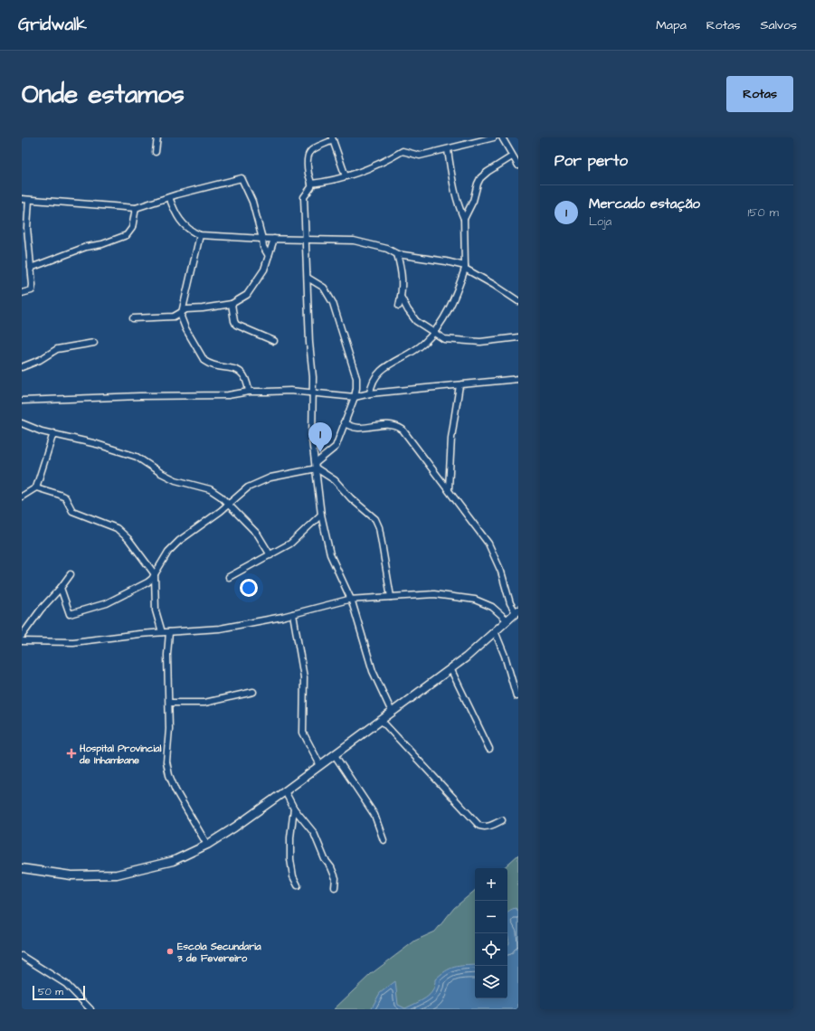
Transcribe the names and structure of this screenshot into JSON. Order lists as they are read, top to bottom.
{
  "places": {
    "health": ["Hospital Provincial de Inhambane"],
    "other": ["Escola Secundaria 3 de Fevereiro"]
  },
  "scale_bar": "50 m",
  "page": {
    "header": "Gridwalk",
    "nav": ["Mapa", "Rotas", "Salvos"],
    "buttons": "Rotas",
    "title": "Onde estamos",
    "heading": "Por perto",
    "list": [
      {
        "mark": "1",
        "name": "Mercado estação",
        "note": "Loja",
        "value": "150 m"
      }
    ],
    "pins": "1",
    "map_buttons": ["+", "−"],
    "scale": "50 m"
  }
}
